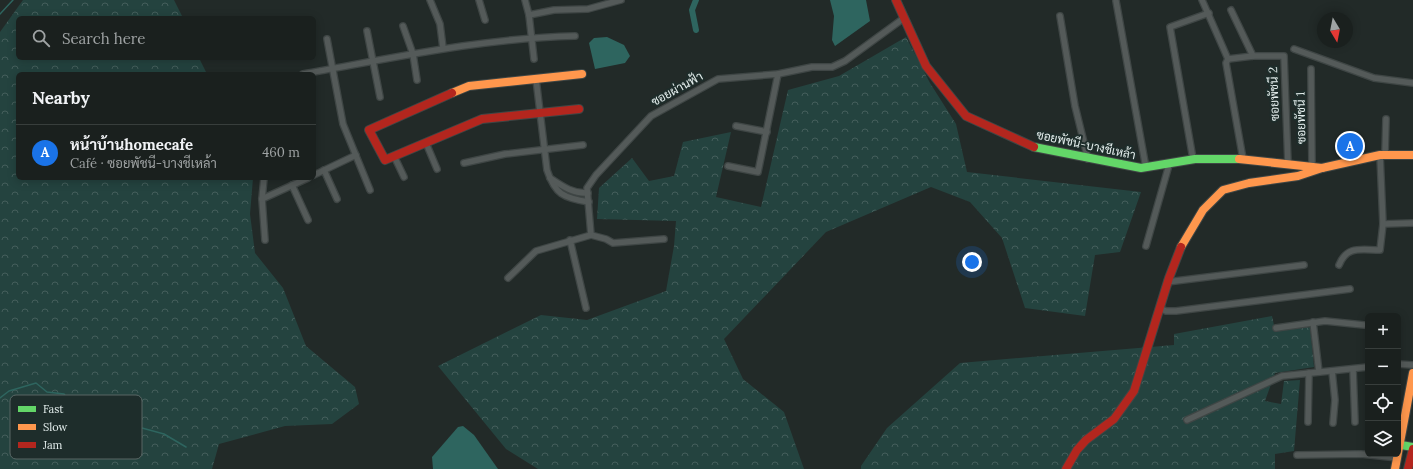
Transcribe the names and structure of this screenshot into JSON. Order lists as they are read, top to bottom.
{
  "streets": {
    "street": [
      "ซอยผ่านฟ้า",
      "ซอยพัชนี 2",
      "ซอยพัชนี 1",
      "ซอยพัชนี-บางชีเหล้า"
    ]
  },
  "crossings": [
    ["ซอยผ่านฟ้า", "ซอยพัชนี-บางชีเหล้า"],
    ["ซอยพัชนี 2", "ซอยพัชนี-บางชีเหล้า"],
    ["ซอยพัชนี 1", "ซอยพัชนี-บางชีเหล้า"]
  ],
  "legend": ["Fast", "Slow", "Jam"],
  "north": "bottom",
  "page": {
    "search": "Search here",
    "heading": "Nearby",
    "list": [
      {
        "mark": "A",
        "name": "หน้าบ้านhomecafe",
        "note": "Café · ซอยพัชนี-บางชีเหล้า",
        "value": "460 m"
      }
    ],
    "pins": "A",
    "map_buttons": ["+", "−"]
  }
}
